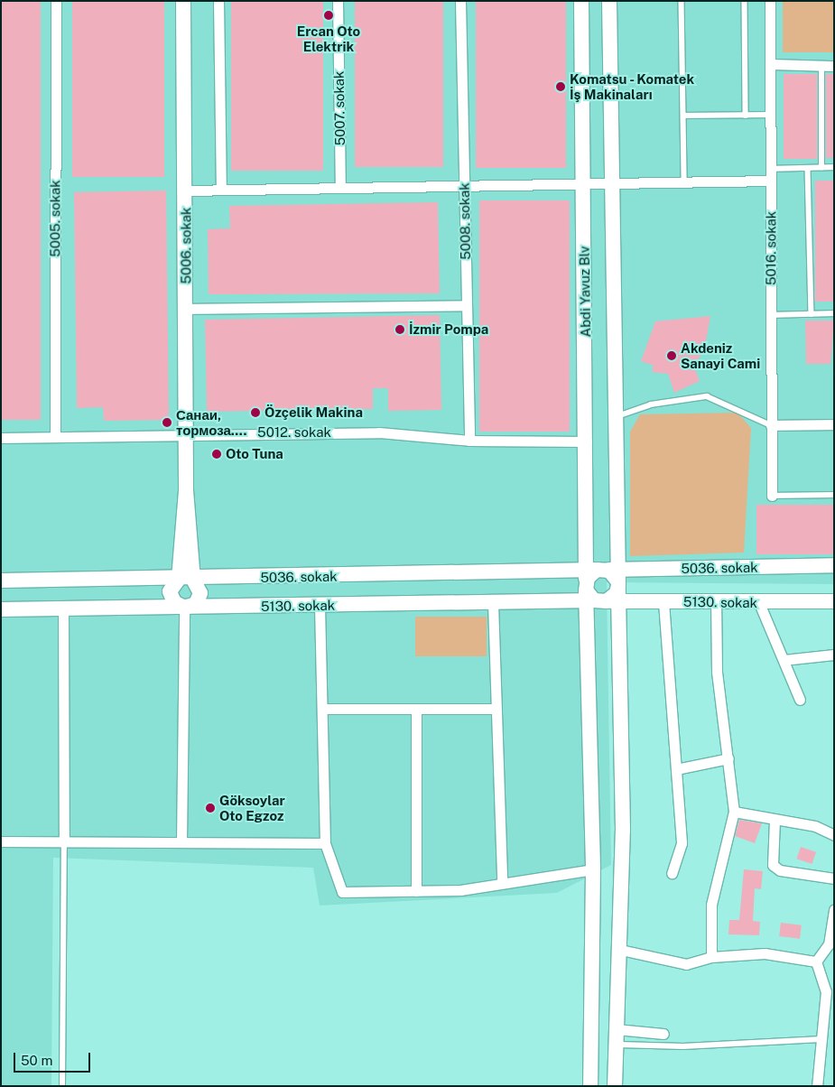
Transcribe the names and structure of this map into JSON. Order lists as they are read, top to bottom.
{
  "streets": {
    "main road": [
      "5006. sokak",
      "Abdi Yavuz Blv",
      "5036. sokak",
      "5130. sokak"
    ],
    "street": [
      "5007. sokak",
      "5005. sokak",
      "5008. sokak",
      "5016. sokak",
      "5012. sokak"
    ]
  },
  "crossings": [
    ["5005. sokak", "5012. sokak"],
    ["5008. sokak", "5012. sokak"],
    ["5006. sokak", "5012. sokak"],
    ["Abdi Yavuz Blv", "5012. sokak"],
    ["Abdi Yavuz Blv", "5036. sokak"],
    ["Abdi Yavuz Blv", "5130. sokak"],
    ["5036. sokak", "5130. sokak"]
  ],
  "places": [
    "Ercan Oto Elektrik",
    "Komatsu - Komatek İş Makinaları",
    "İzmir Pompa",
    "Akdeniz Sanayi Cami",
    "Özçelik Makina",
    "Санаи, тормоза....",
    "Oto Tuna",
    "Göksoylar Oto Egzoz"
  ],
  "scale_bar": "50 m"
}
